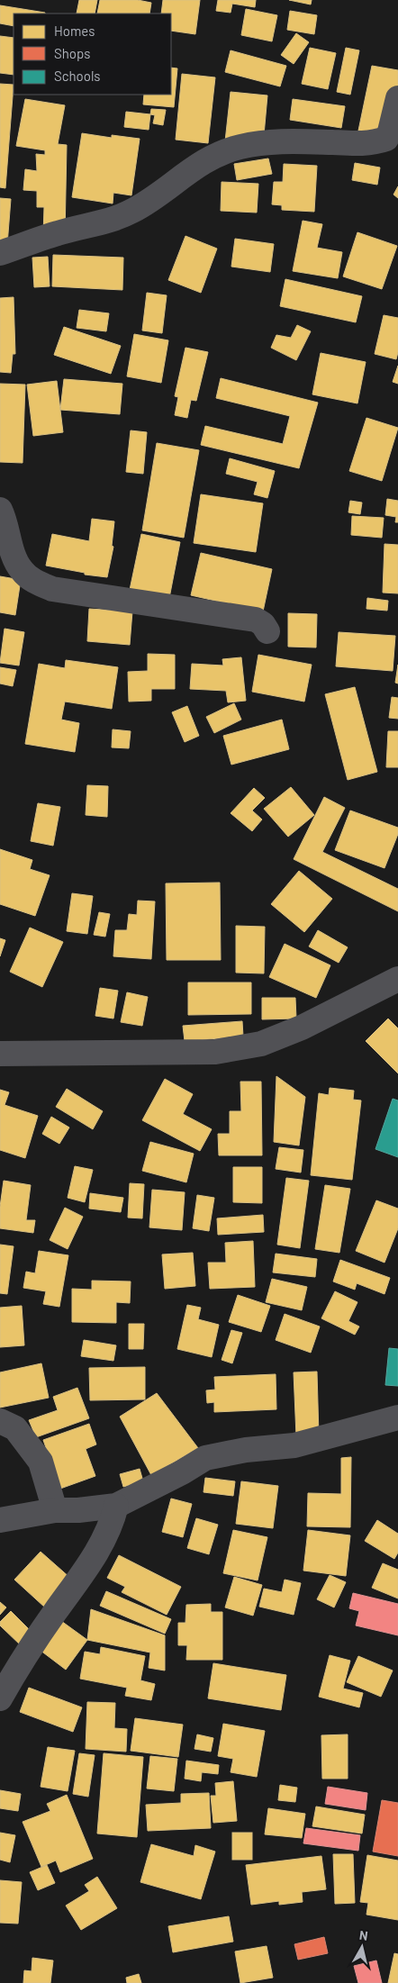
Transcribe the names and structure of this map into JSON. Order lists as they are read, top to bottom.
{
  "legend": ["Homes", "Shops", "Schools"],
  "north": "top"
}
